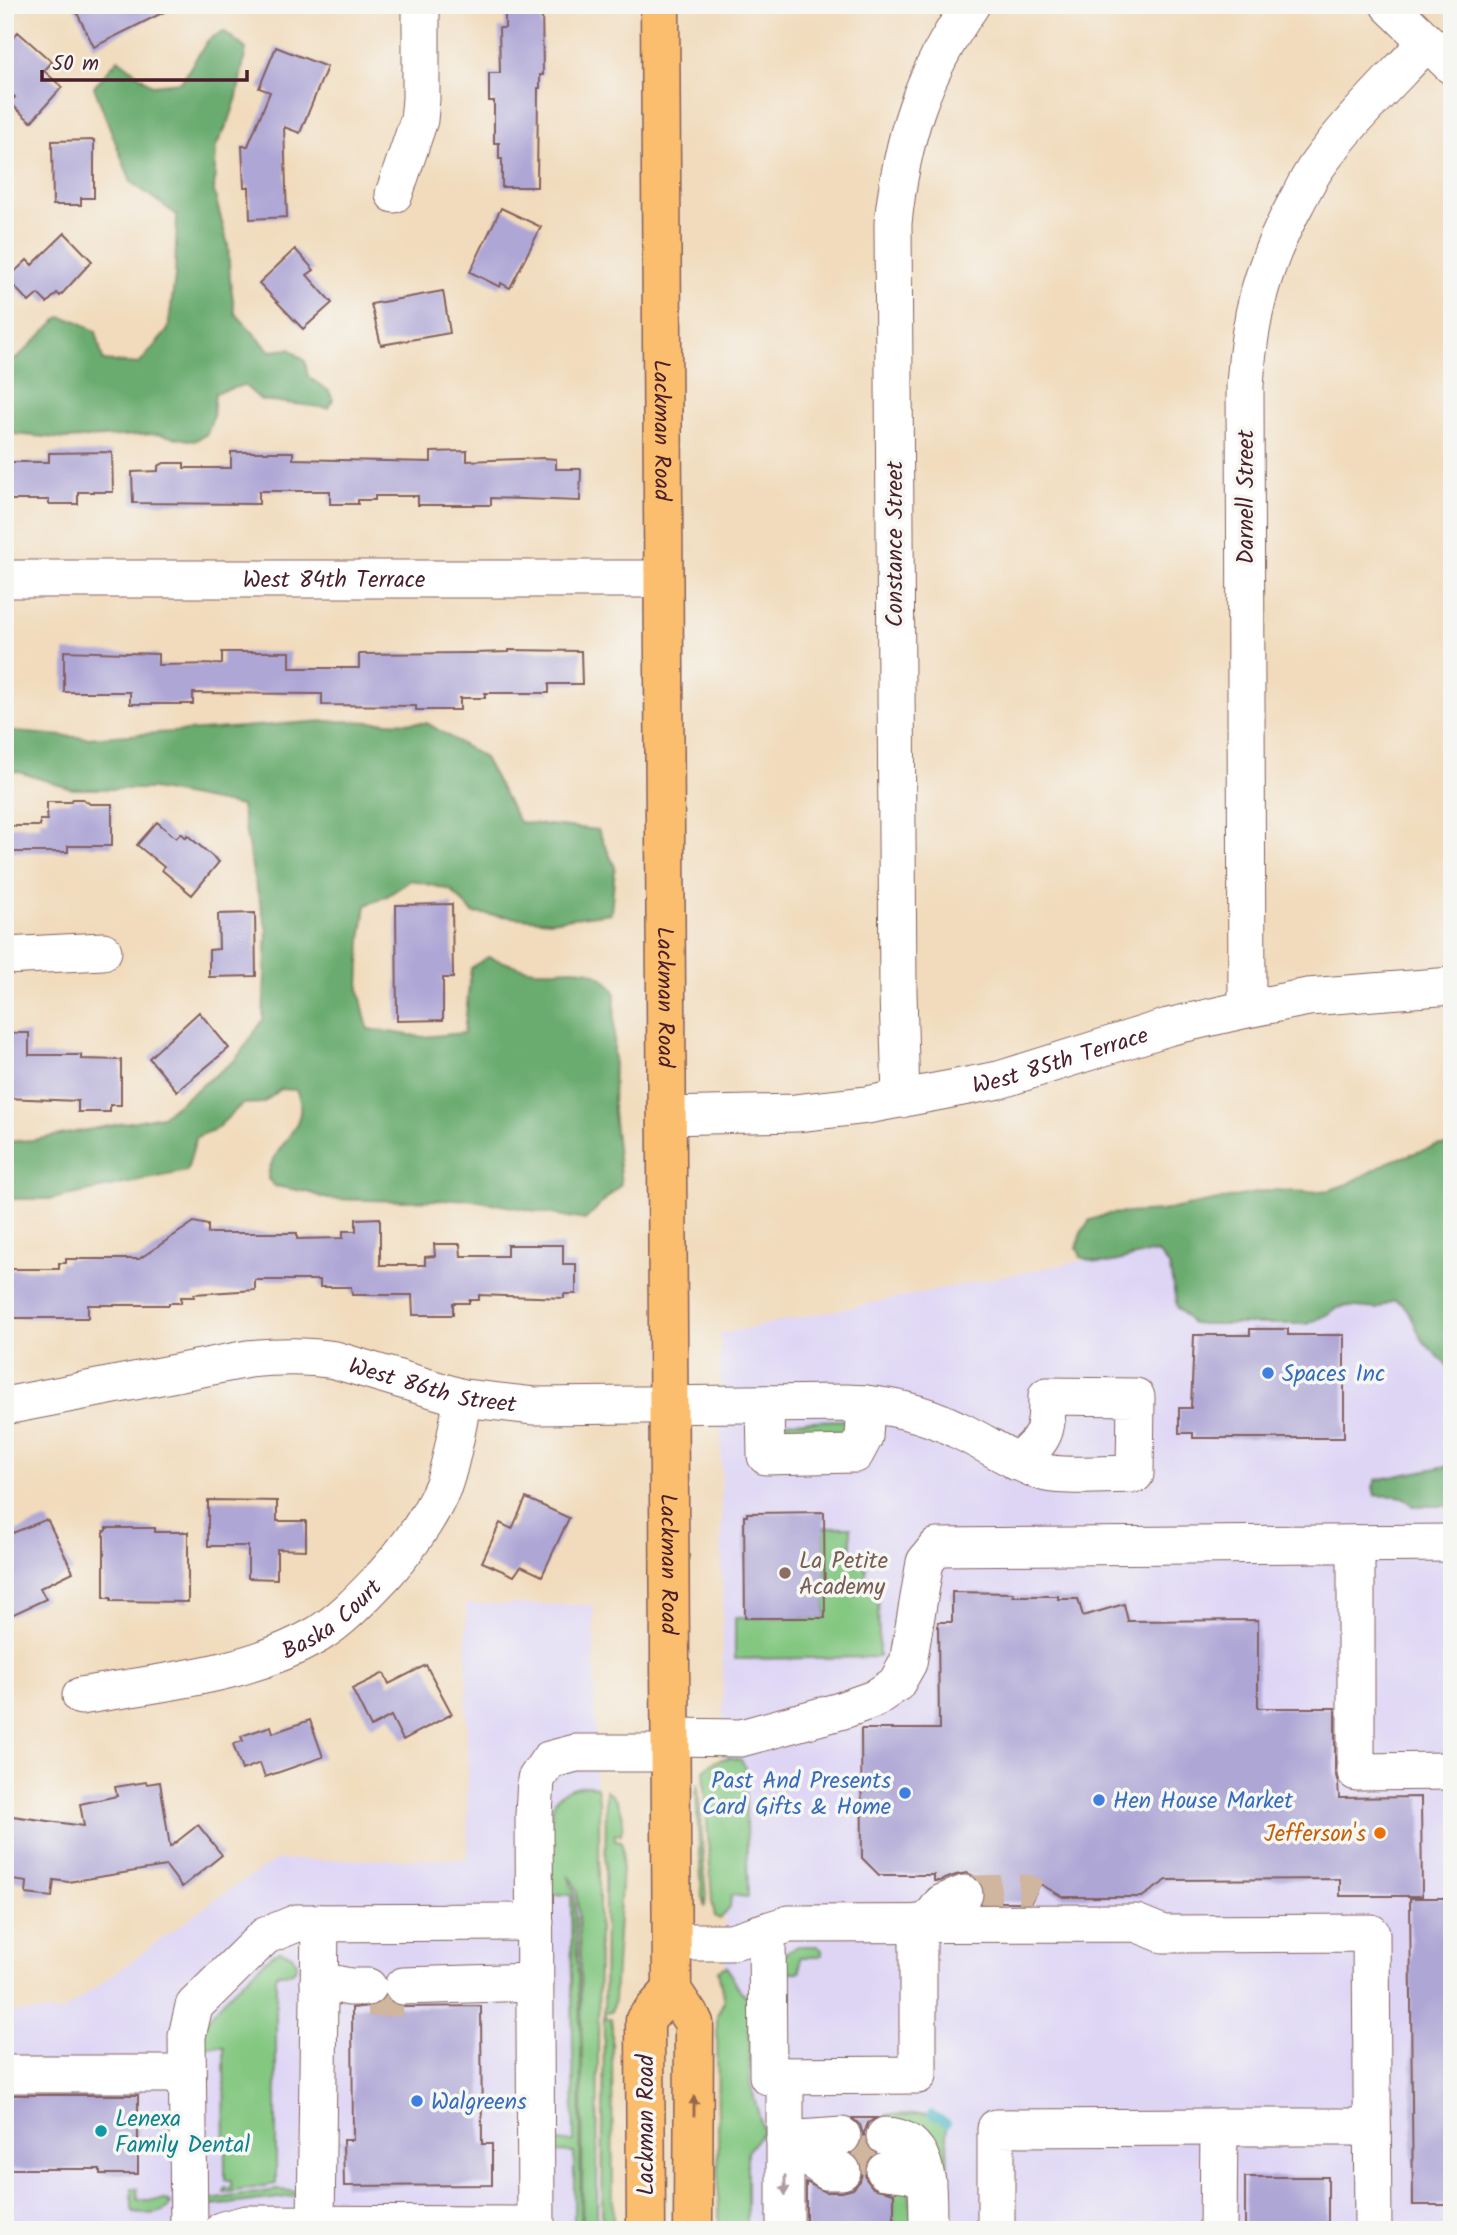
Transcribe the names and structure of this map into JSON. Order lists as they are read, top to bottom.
{
  "streets": {
    "main road": ["Lackman Road"],
    "street": [
      "Darnell Street",
      "Constance Street",
      "West 84th Terrace",
      "West 85th Terrace",
      "West 86th Street",
      "Baska Court"
    ]
  },
  "crossings": [
    ["Lackman Road", "West 84th Terrace"],
    ["Lackman Road", "West 85th Terrace"],
    ["Lackman Road", "West 86th Street"],
    ["Darnell Street", "West 85th Terrace"],
    ["Constance Street", "West 85th Terrace"],
    ["West 86th Street", "Baska Court"]
  ],
  "places": [
    "Spaces Inc",
    "La Petite Academy",
    "Past And Presents Card Gifts & Home",
    "Hen House Market",
    "Jefferson's",
    "Walgreens",
    "Lenexa Family Dental"
  ],
  "scale_bar": "50 m"
}
